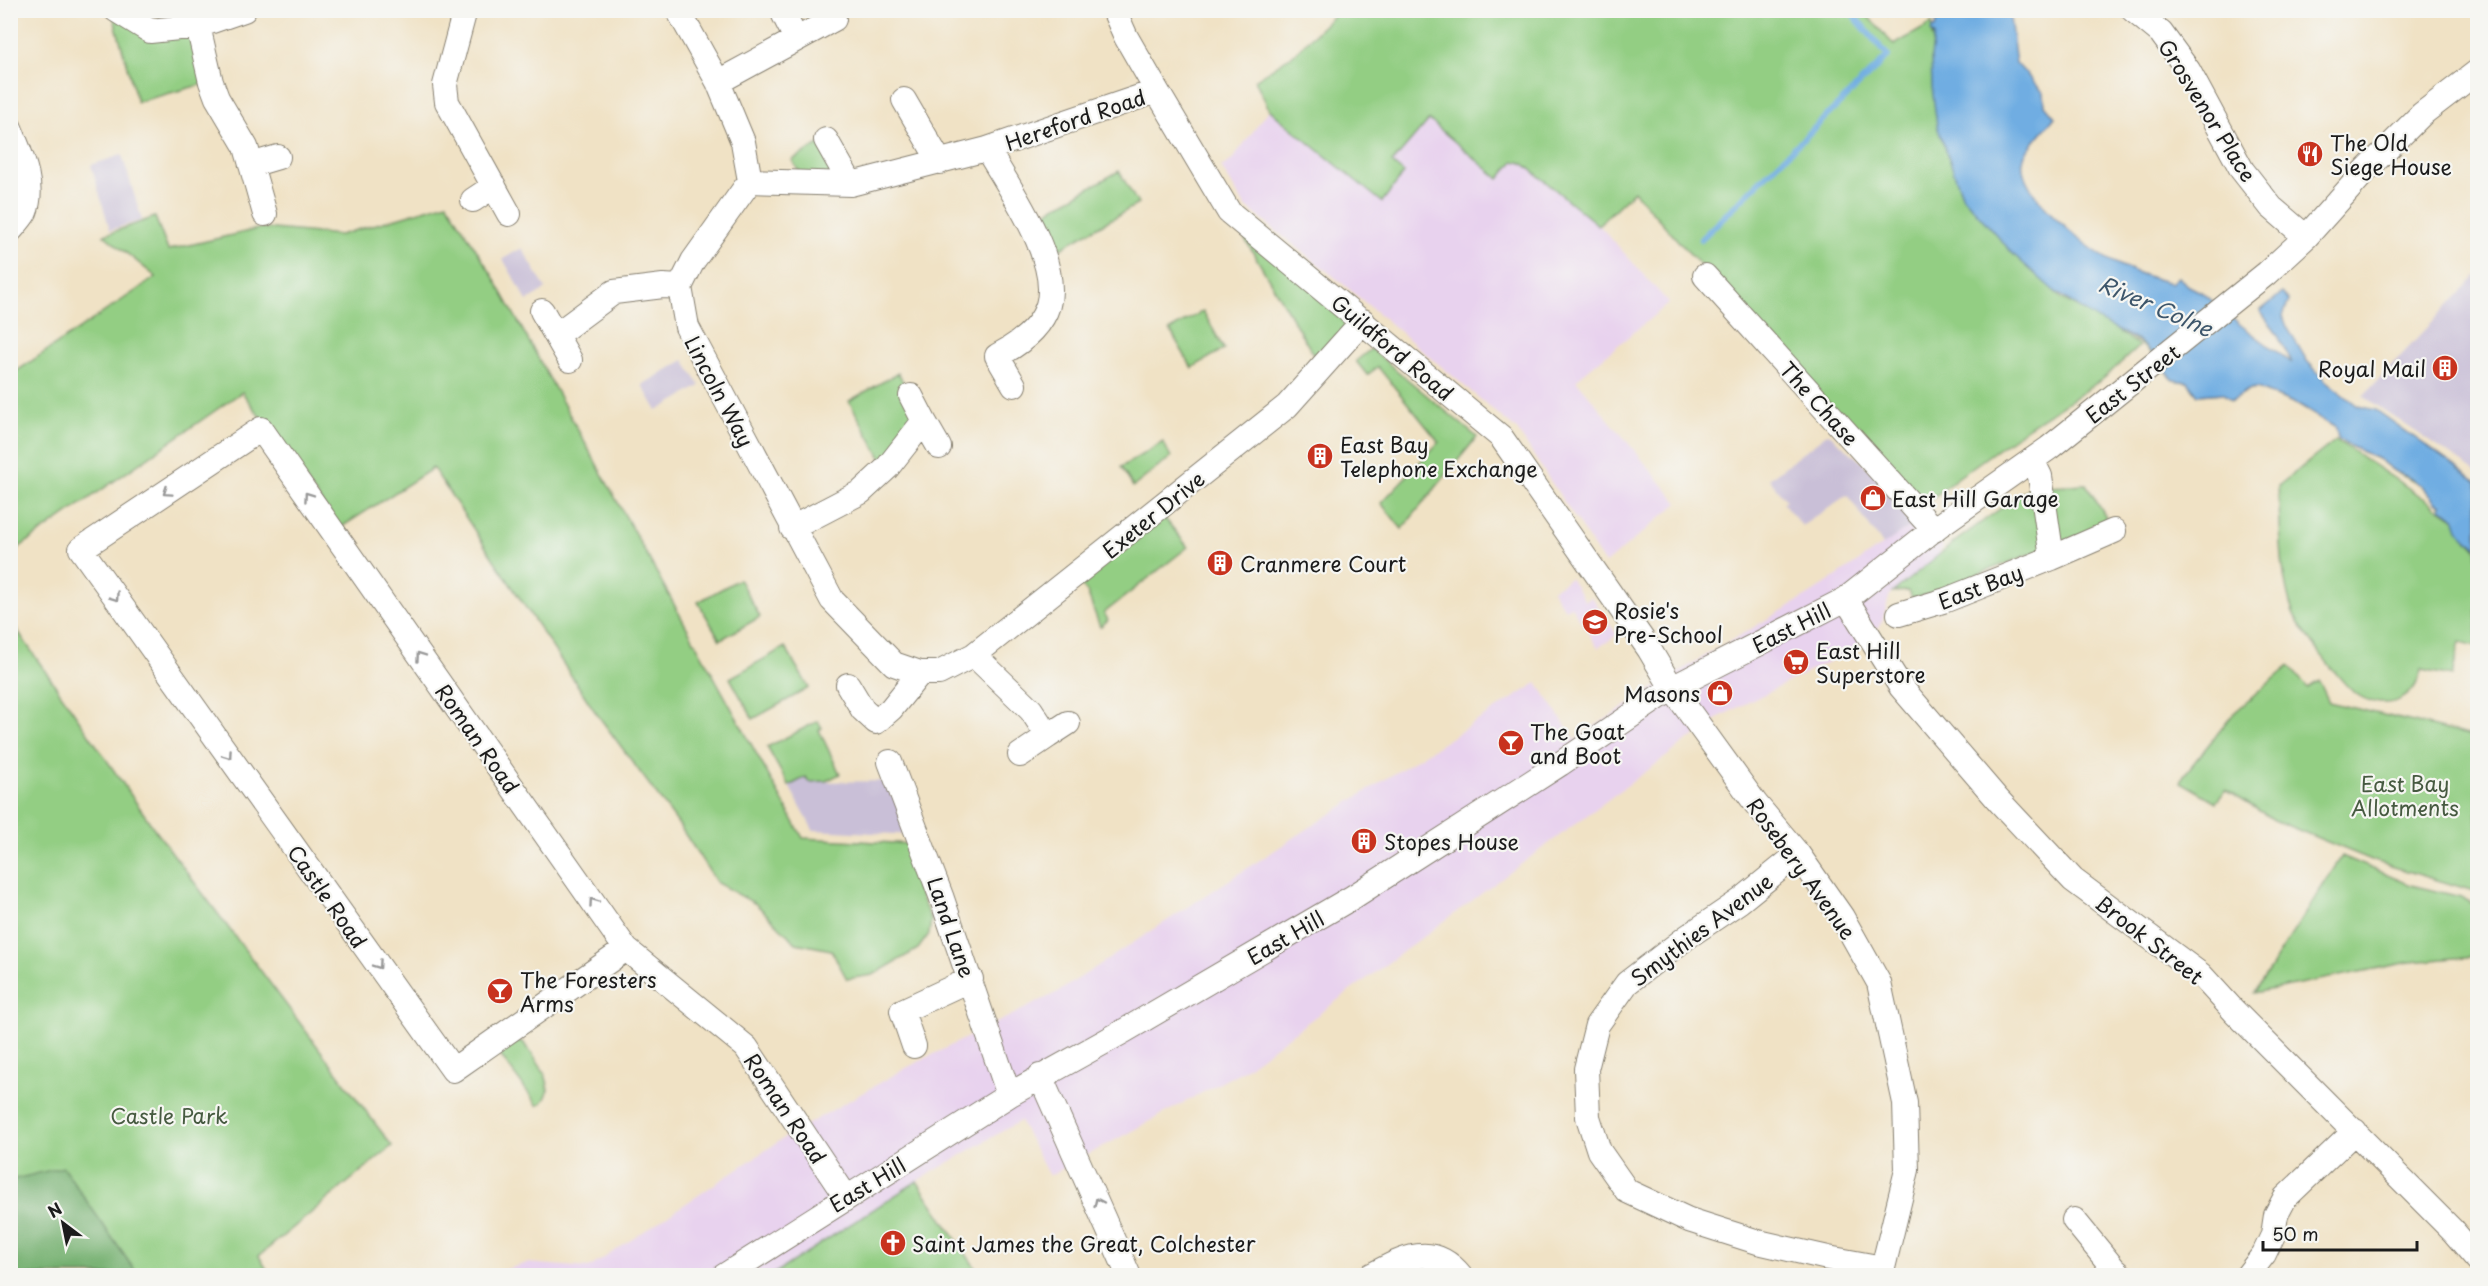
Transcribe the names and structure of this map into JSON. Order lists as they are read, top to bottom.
{
  "streets": {
    "street": [
      "Grosvenor Place",
      "Hereford Road",
      "Guildford Road",
      "East Street",
      "Lincoln Way",
      "The Chase",
      "Exeter Drive",
      "East Bay",
      "East Hill",
      "Roman Road",
      "Rosebery Avenue",
      "Castle Road",
      "Land Lane",
      "Smythies Avenue",
      "Brook Street"
    ]
  },
  "crossings": [
    ["Grosvenor Place", "East Street"],
    ["Hereford Road", "Guildford Road"],
    ["Guildford Road", "Exeter Drive"],
    ["Guildford Road", "East Hill"],
    ["Guildford Road", "Rosebery Avenue"],
    ["East Street", "The Chase"],
    ["East Street", "East Hill"],
    ["East Street", "Brook Street"],
    ["Lincoln Way", "Exeter Drive"],
    ["East Hill", "Roman Road"],
    ["East Hill", "Rosebery Avenue"],
    ["East Hill", "Land Lane"],
    ["East Hill", "Brook Street"],
    ["Roman Road", "Castle Road"],
    ["Rosebery Avenue", "Smythies Avenue"]
  ],
  "water": ["River Colne"],
  "parks": ["East Bay Allotments", "Castle Park"],
  "places": {
    "restaurant": ["The Old Siege House"],
    "building": [
      "Royal Mail",
      "East Bay Telephone Exchange",
      "Cranmere Court",
      "Stopes House"
    ],
    "shop": ["East Hill Garage", "Masons"],
    "school or university": ["Rosie's Pre-School"],
    "supermarket": ["East Hill Superstore"],
    "bar": ["The Goat and Boot", "The Foresters Arms"],
    "church": ["Saint James the Great, Colchester"]
  },
  "scale_bar": "50 m",
  "north": "top left"
}
